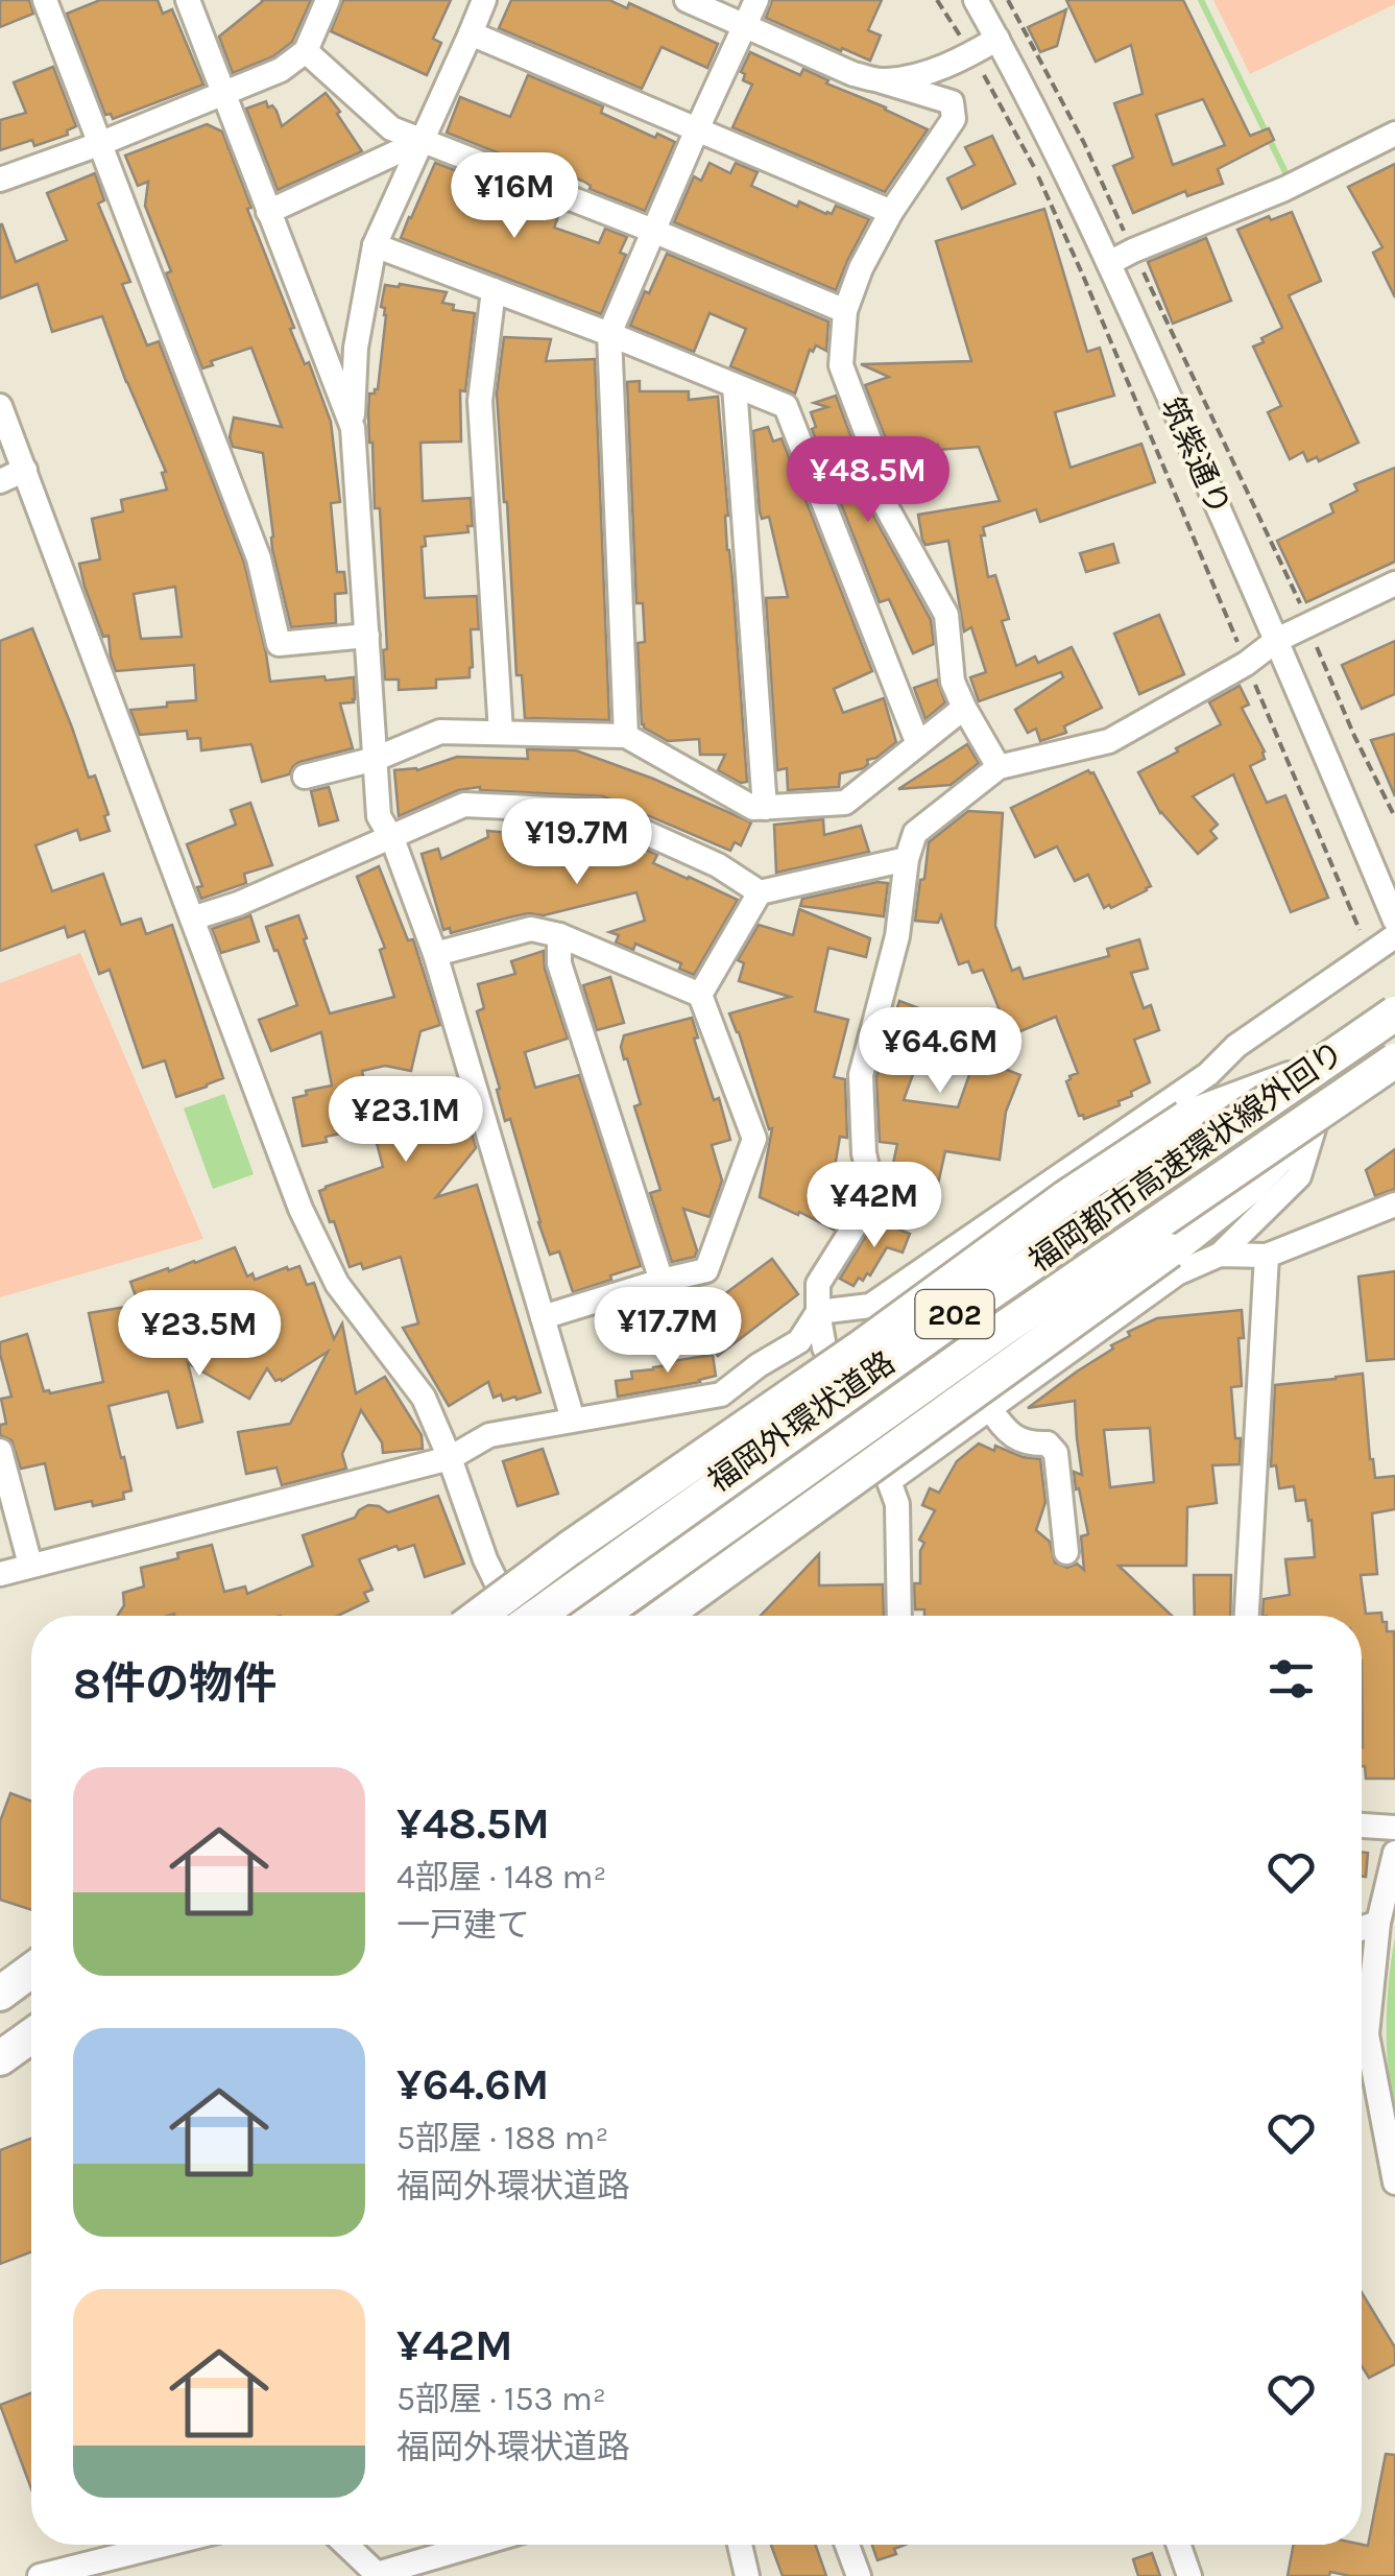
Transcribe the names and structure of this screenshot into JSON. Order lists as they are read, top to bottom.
{
  "streets": {
    "highway": ["福岡都市高速環状線外回り", "202", "福岡外環状道路"],
    "street": ["筑紫通り"]
  },
  "page": {
    "price": [
      "¥16M",
      "¥48.5M",
      "¥19.7M",
      "¥64.6M",
      "¥23.1M",
      "¥42M",
      "¥17.7M",
      "¥23.5M"
    ],
    "heading": "8件の物件",
    "list": [
      {
        "name": "¥48.5M",
        "note": "4部屋 · 148 m² · 一戸建て"
      },
      {
        "name": "¥64.6M",
        "note": "5部屋 · 188 m² · 福岡外環状道路"
      },
      {
        "name": "¥42M",
        "note": "5部屋 · 153 m² · 福岡外環状道路"
      }
    ]
  }
}
